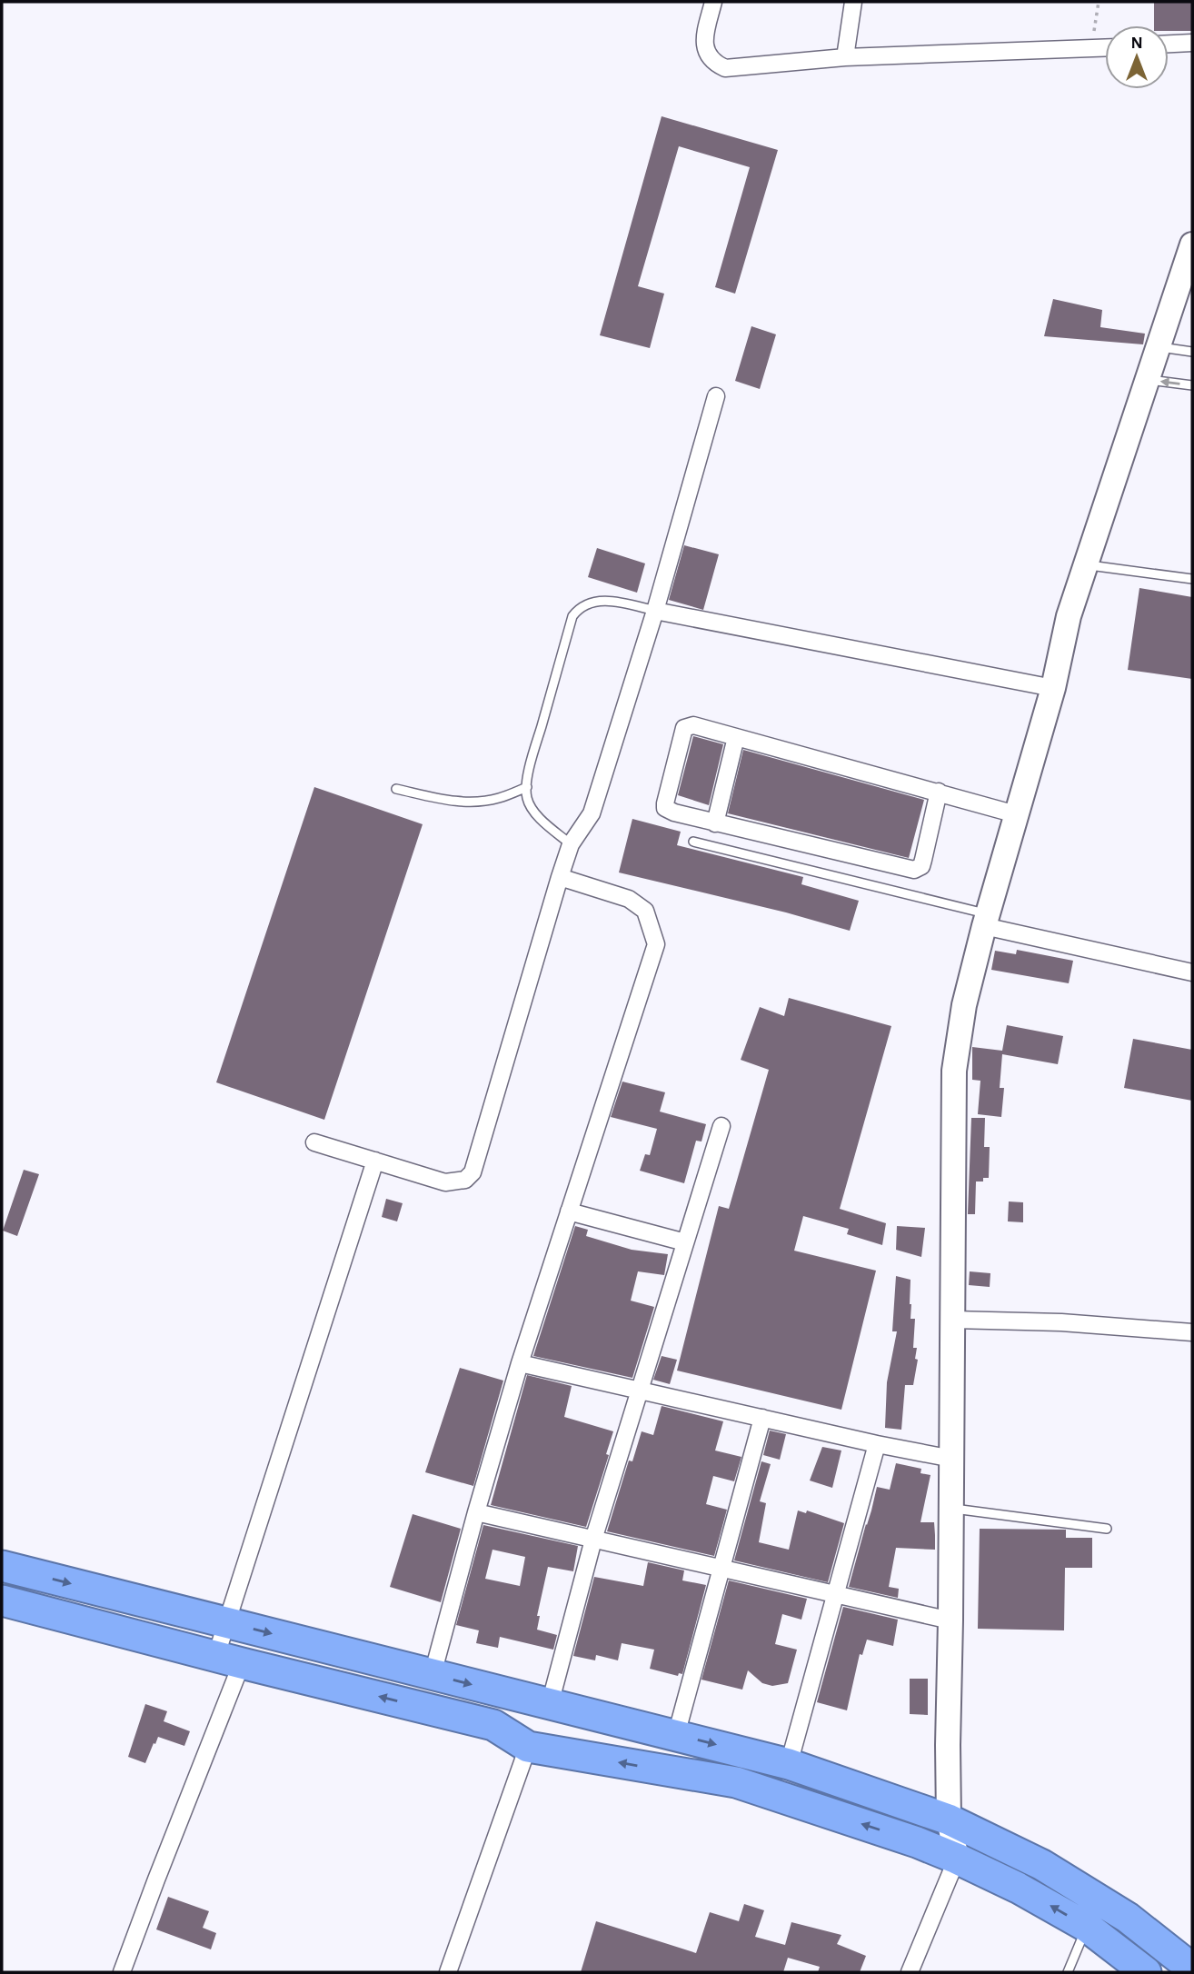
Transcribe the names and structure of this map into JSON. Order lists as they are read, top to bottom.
{
  "north": "top"
}
